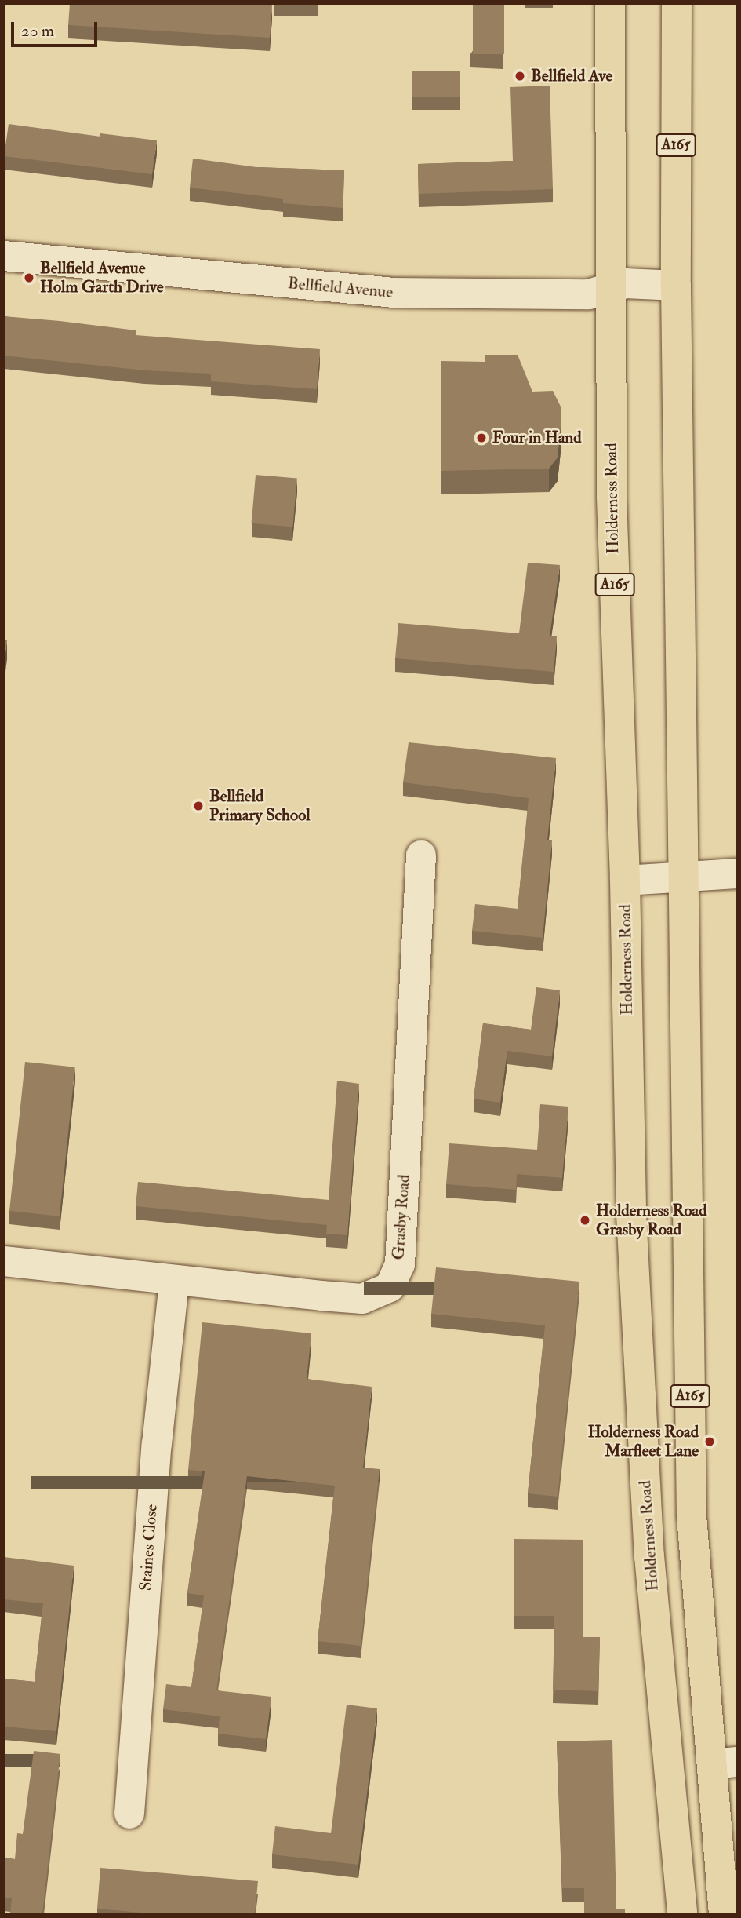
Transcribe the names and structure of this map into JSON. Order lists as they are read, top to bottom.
{
  "streets": {
    "highway": ["A165", "Holderness Road"],
    "street": ["Bellfield Avenue", "Grasby Road", "Staines Close"]
  },
  "crossings": [
    ["A165", "Bellfield Avenue"],
    ["Bellfield Avenue", "Holderness Road"],
    ["Grasby Road", "Staines Close"]
  ],
  "places": [
    "Bellfield Ave",
    "Bellfield Avenue Holm Garth Drive",
    "Four in Hand",
    "Bellfield Primary School",
    "Holderness Road Grasby Road",
    "Holderness Road Marfleet Lane"
  ],
  "scale_bar": "20 m"
}
